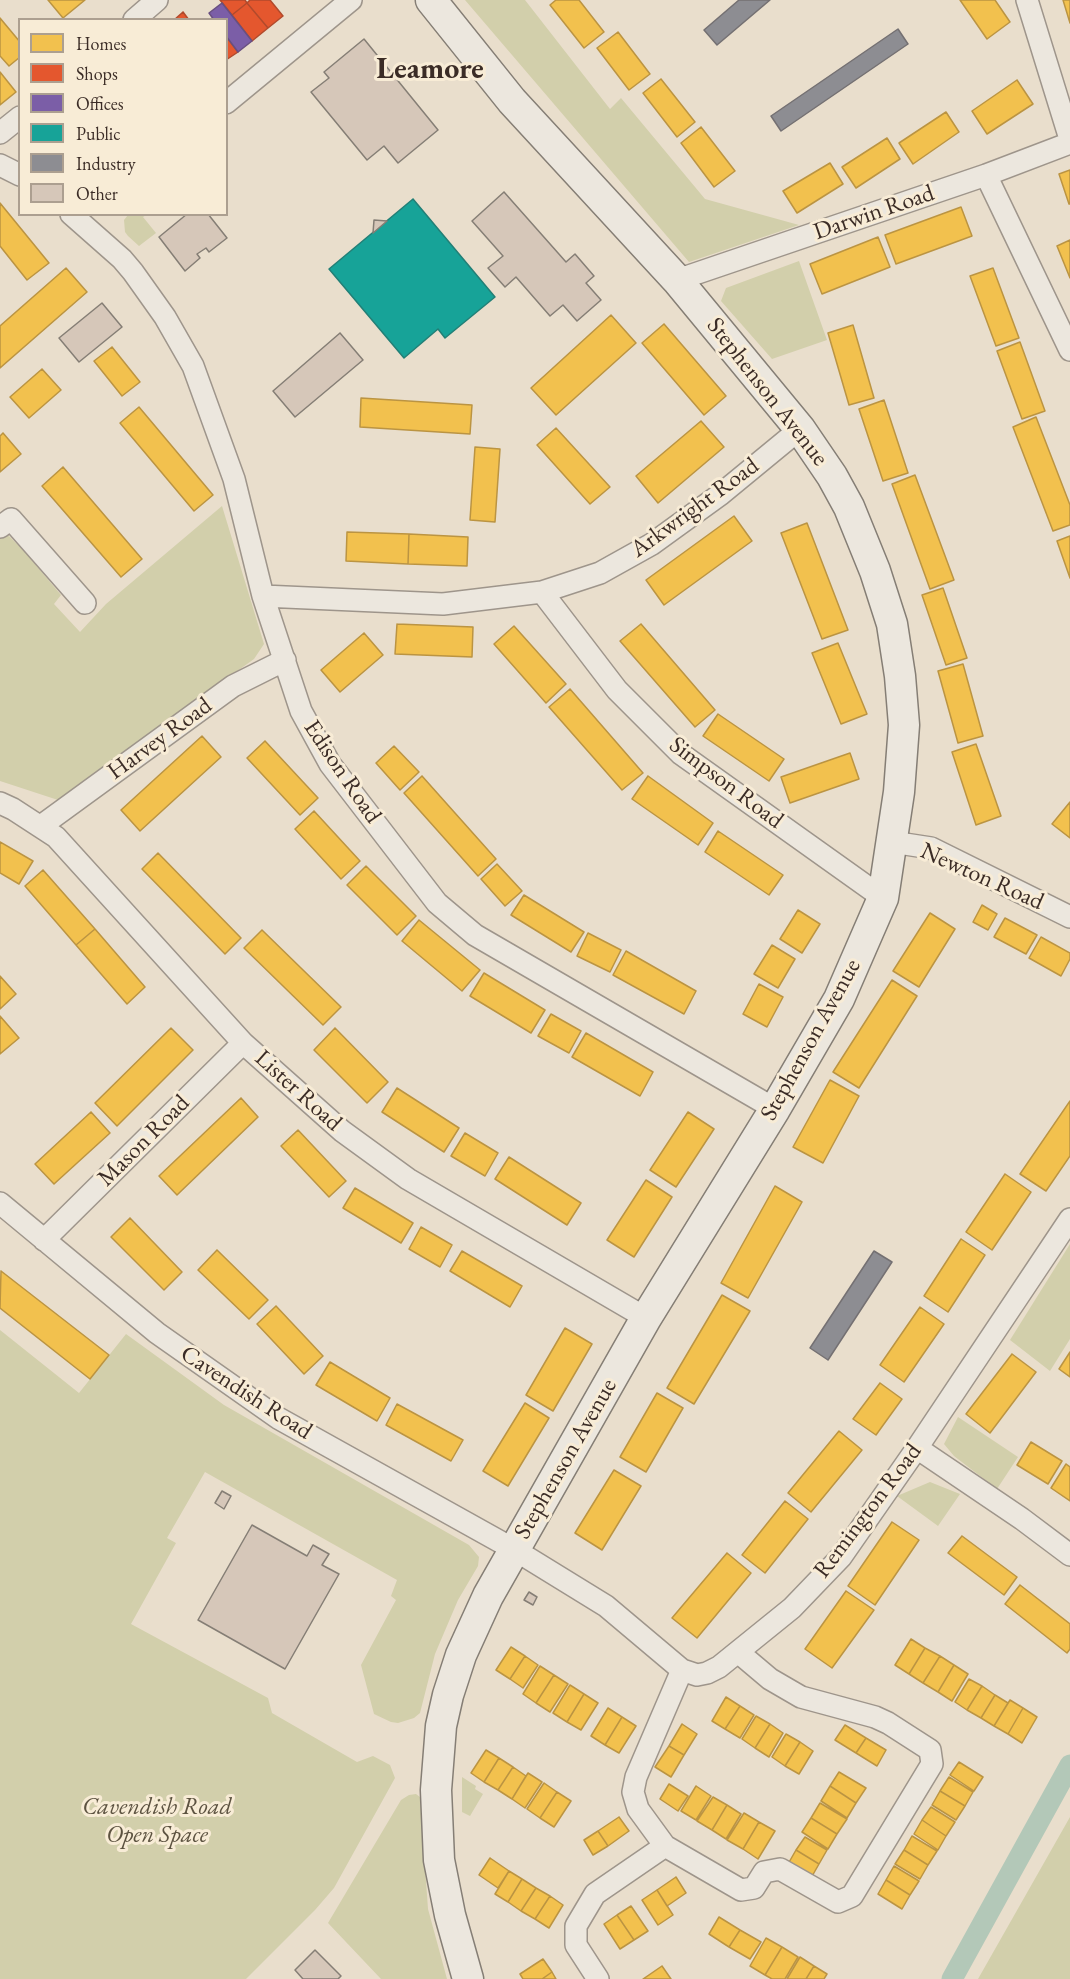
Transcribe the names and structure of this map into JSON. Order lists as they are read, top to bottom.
{
  "streets": {
    "street": [
      "Darwin Road",
      "Stephenson Avenue",
      "Arkwright Road",
      "Harvey Road",
      "Edison Road",
      "Simpson Road",
      "Newton Road",
      "Lister Road",
      "Mason Road",
      "Cavendish Road",
      "Remington Road"
    ]
  },
  "crossings": [
    ["Darwin Road", "Stephenson Avenue"],
    ["Stephenson Avenue", "Arkwright Road"],
    ["Stephenson Avenue", "Edison Road"],
    ["Stephenson Avenue", "Simpson Road"],
    ["Stephenson Avenue", "Newton Road"],
    ["Stephenson Avenue", "Lister Road"],
    ["Stephenson Avenue", "Cavendish Road"],
    ["Arkwright Road", "Edison Road"],
    ["Arkwright Road", "Simpson Road"],
    ["Harvey Road", "Edison Road"],
    ["Harvey Road", "Lister Road"],
    ["Lister Road", "Mason Road"],
    ["Mason Road", "Cavendish Road"]
  ],
  "districts": ["Leamore"],
  "parks": ["Cavendish Road Open Space"],
  "legend": [
    "Homes",
    "Shops",
    "Offices",
    "Public",
    "Industry",
    "Other"
  ]
}
